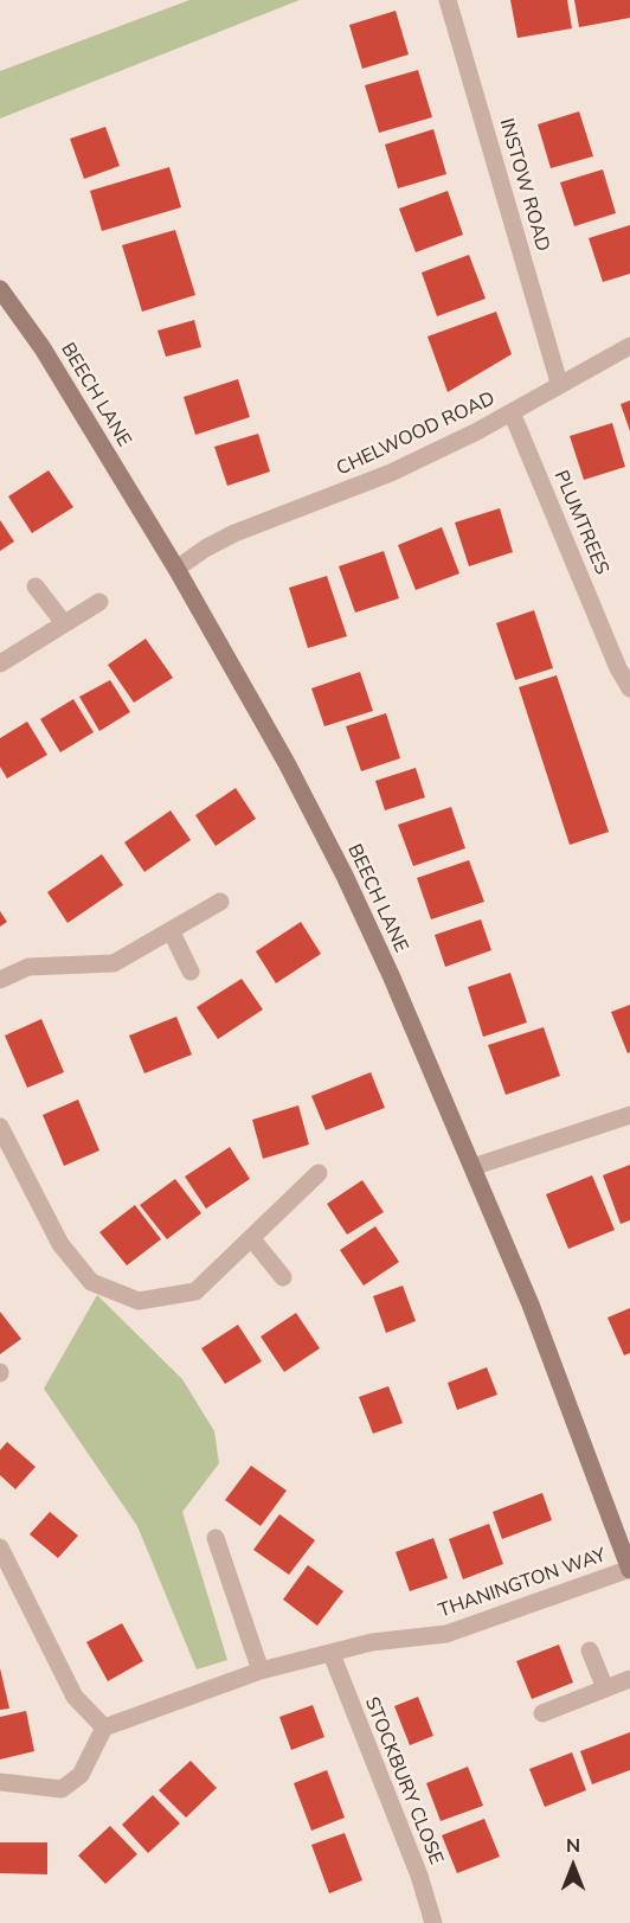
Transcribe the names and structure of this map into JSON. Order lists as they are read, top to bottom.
{
  "streets": {
    "street": [
      "INSTOW ROAD",
      "BEECH LANE",
      "CHELWOOD ROAD",
      "PLUMTREES",
      "THANINGTON WAY",
      "STOCKBURY CLOSE"
    ]
  },
  "crossings": [
    ["INSTOW ROAD", "CHELWOOD ROAD"],
    ["BEECH LANE", "CHELWOOD ROAD"],
    ["BEECH LANE", "THANINGTON WAY"],
    ["CHELWOOD ROAD", "PLUMTREES"],
    ["THANINGTON WAY", "STOCKBURY CLOSE"]
  ],
  "north": "top"
}
